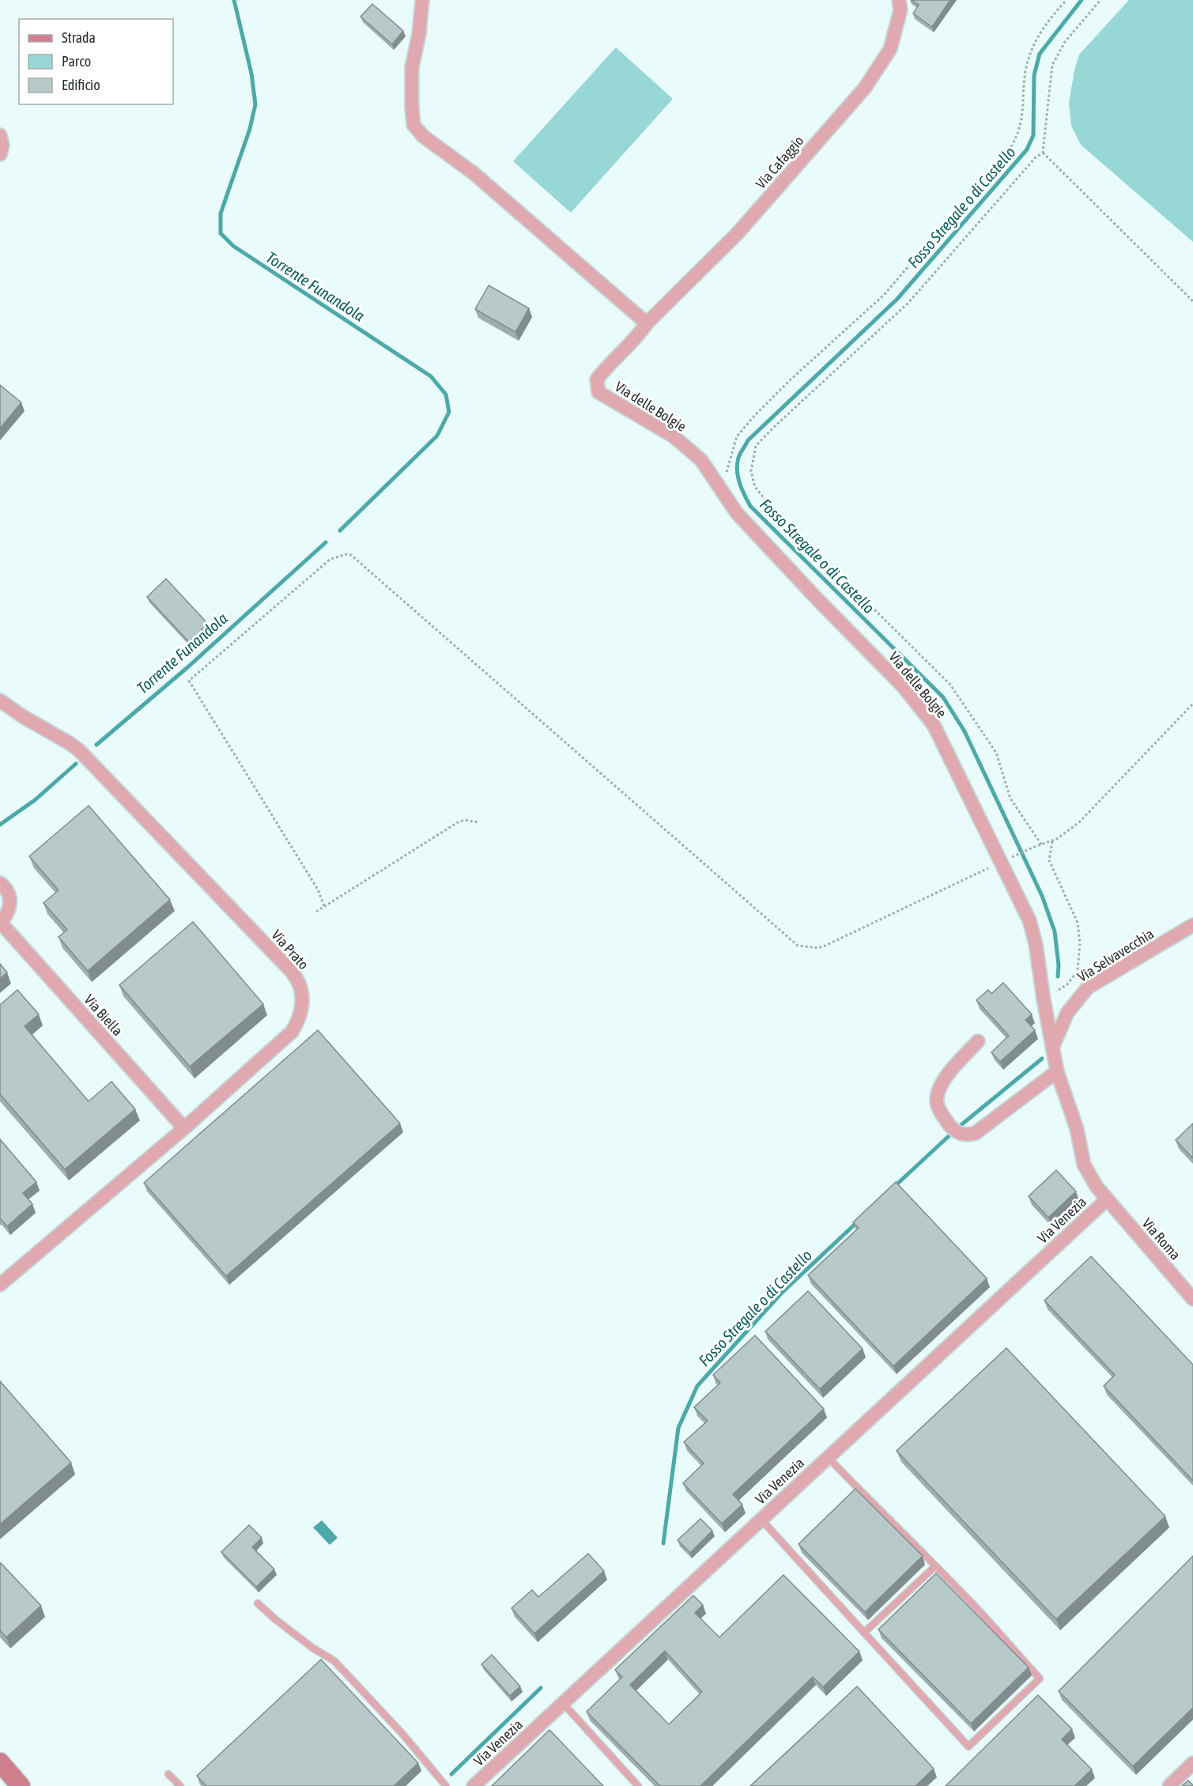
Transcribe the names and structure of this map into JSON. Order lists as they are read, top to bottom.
{
  "streets": {
    "street": [
      "Via Cafaggio",
      "Via delle Bolgie",
      "Via Prato",
      "Via Selvavecchia",
      "Via Biella",
      "Via Venezia",
      "Via Roma"
    ]
  },
  "crossings": [
    ["Via Cafaggio", "Via delle Bolgie"],
    ["Via delle Bolgie", "Via Selvavecchia"],
    ["Via delle Bolgie", "Via Roma"],
    ["Via Prato", "Via Biella"],
    ["Via Venezia", "Via Roma"]
  ],
  "water": ["Fosso Stregale o di Castello", "Torrente Funandola"],
  "legend": ["Strada", "Parco", "Edificio"]
}
